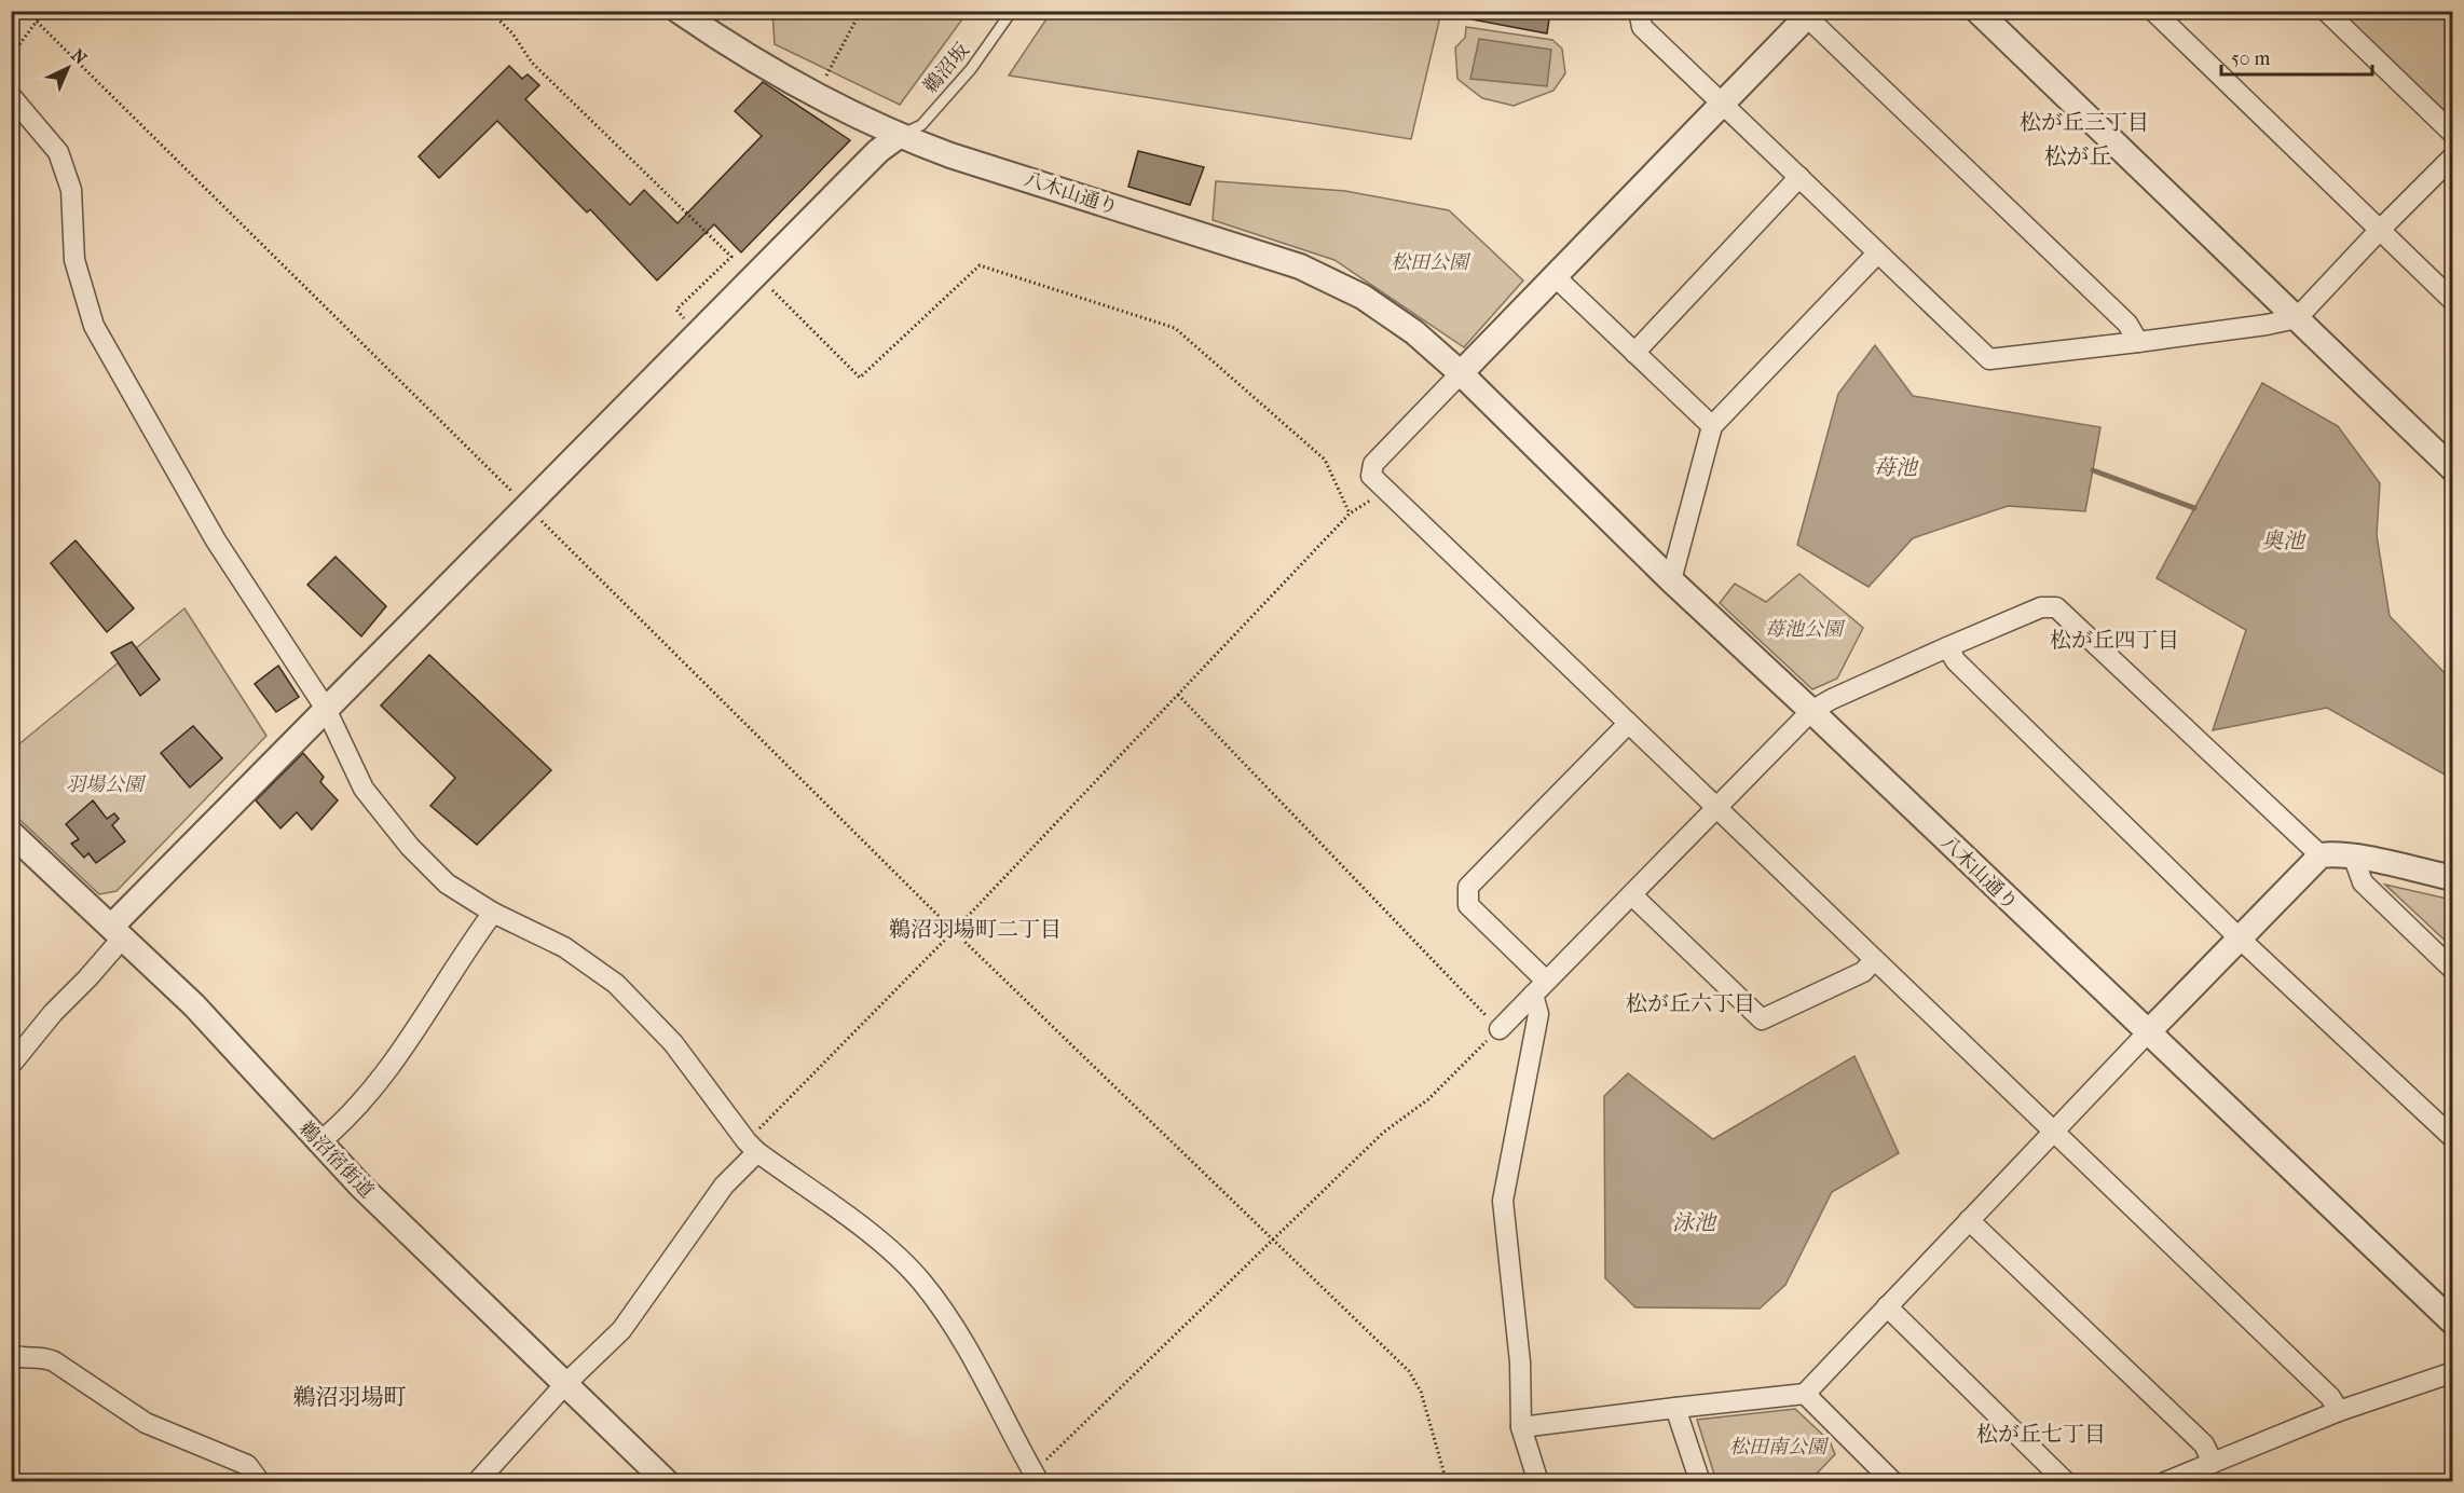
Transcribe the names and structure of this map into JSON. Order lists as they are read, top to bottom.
{
  "streets": {
    "street": ["八木山通り", "鵜沼宿街道"],
    "lane": ["鵜沼坂"]
  },
  "crossings": [
    ["鵜沼坂", "八木山通り"]
  ],
  "districts": [
    "松が丘三丁目",
    "松が丘",
    "松が丘四丁目",
    "鵜沼羽場町二丁目",
    "松が丘六丁目",
    "鵜沼羽場町",
    "松が丘七丁目"
  ],
  "water": ["苺池", "奥池", "泳池"],
  "parks": [
    "松田公園",
    "苺池公園",
    "羽場公園",
    "松田南公園"
  ],
  "scale_bar": "50 m",
  "north": "top right"
}
